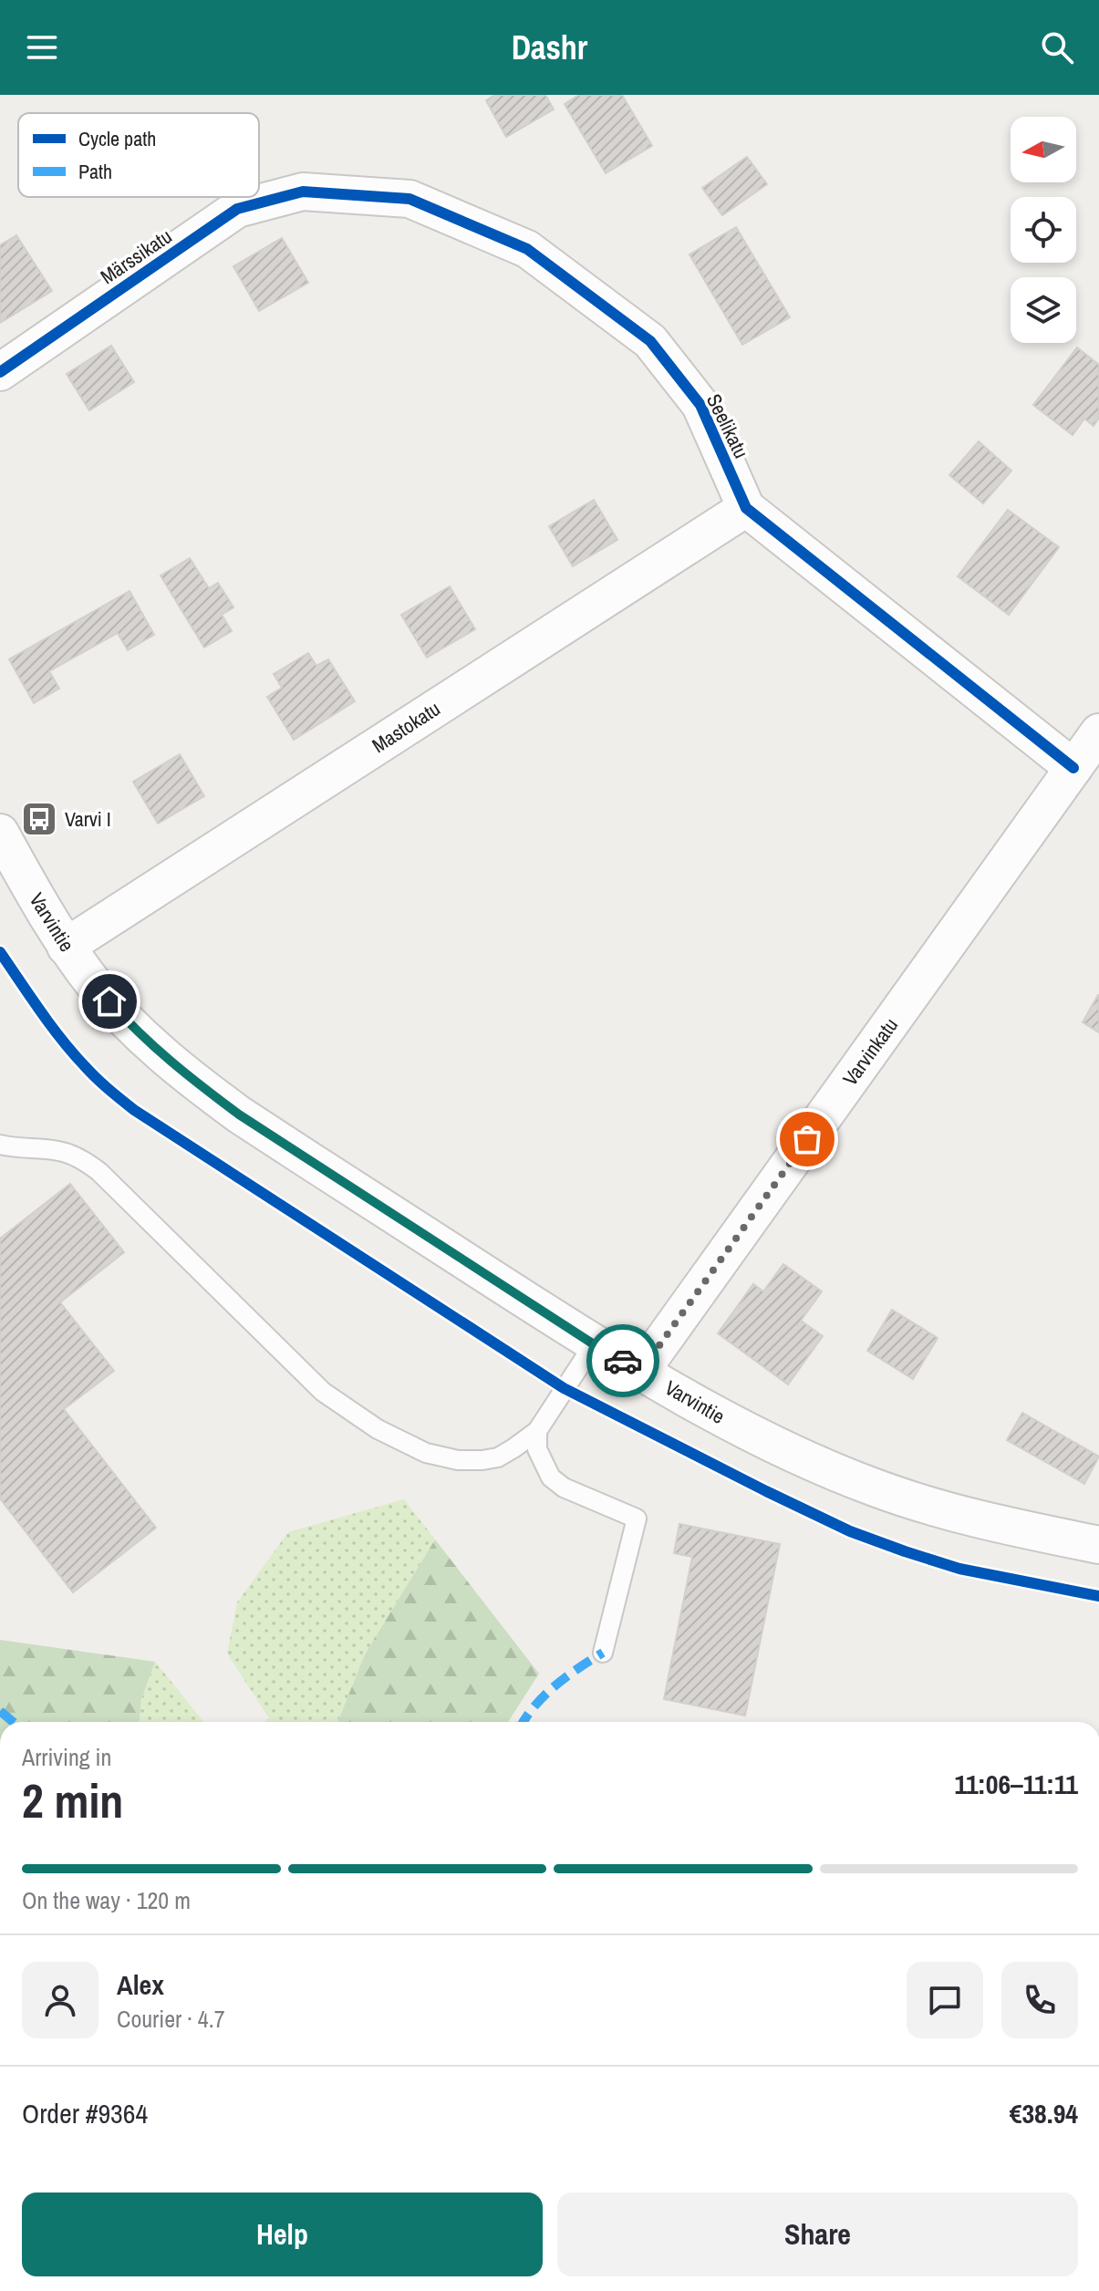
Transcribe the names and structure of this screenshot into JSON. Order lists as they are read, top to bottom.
{
  "streets": {
    "street": [
      "Märssikatu",
      "Seelikatu",
      "Mastokatu",
      "Varvintie",
      "Varvinkatu"
    ]
  },
  "crossings": [
    ["Märssikatu", "Seelikatu"],
    ["Seelikatu", "Mastokatu"],
    ["Seelikatu", "Varvinkatu"],
    ["Mastokatu", "Varvintie"],
    ["Varvintie", "Varvinkatu"]
  ],
  "places": {
    "bus stop": ["Varvi I"]
  },
  "legend": ["Cycle path", "Path"],
  "north": "left",
  "page": {
    "header": "Dashr",
    "heading": ["2 min", "Arriving in", "11:06–11:11"],
    "panel": [
      "Alex",
      "Courier · 4.7",
      "Order #9364",
      "€38.94"
    ],
    "bar": "On the way · 120 m",
    "buttons": ["Help", "Share"]
  }
}
